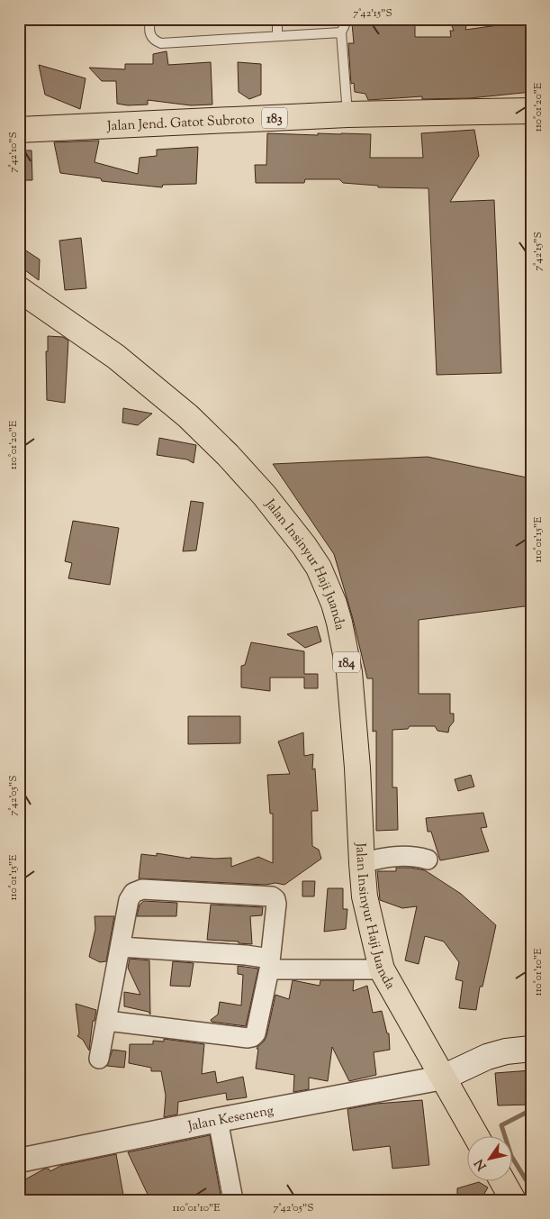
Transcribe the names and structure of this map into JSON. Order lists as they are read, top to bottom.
{
  "streets": {
    "main road": [
      "183",
      "Jalan Jend. Gatot Subroto",
      "Jalan Insinyur Haji Juanda",
      "184"
    ],
    "street": ["Jalan Keseneng"]
  },
  "crossings": [
    ["Jalan Insinyur Haji Juanda", "Jalan Keseneng"]
  ],
  "north": "bottom left",
  "coordinates": [
    "7°42'15\"S",
    "110°01'20\"E",
    "7°42'10\"S",
    "110°01'15\"E",
    "7°42'05\"S",
    "110°01'10\"E"
  ]
}
